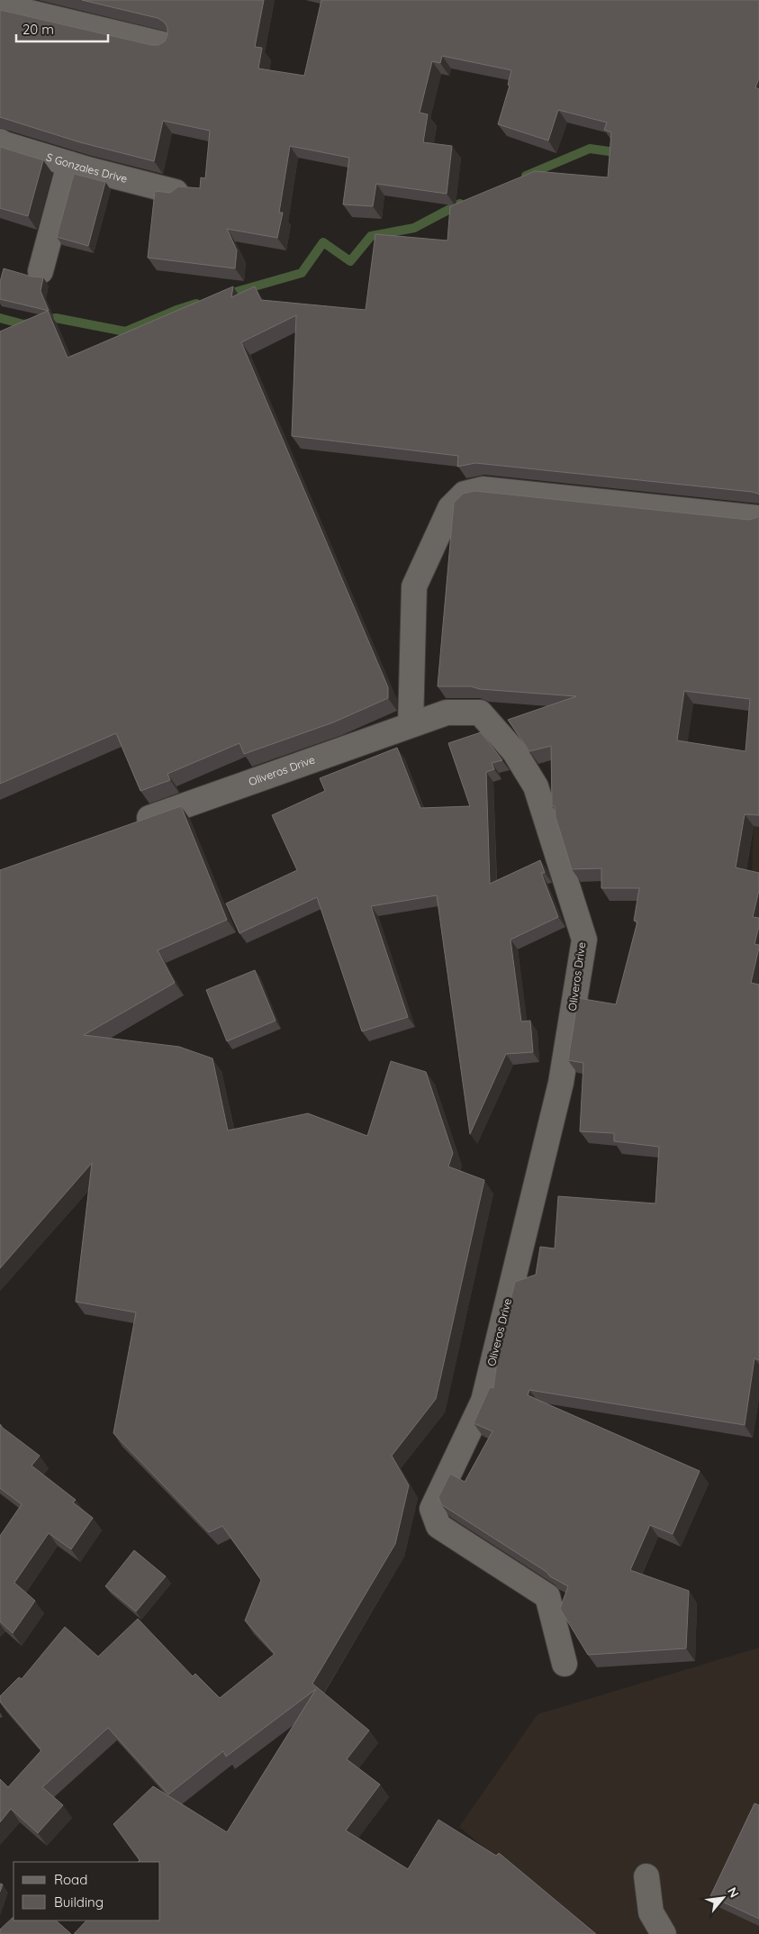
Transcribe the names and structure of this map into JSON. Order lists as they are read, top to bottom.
{
  "streets": {
    "street": ["S Gonzales Drive", "Oliveros Drive"]
  },
  "legend": ["Road", "Building"],
  "scale_bar": "20 m",
  "north": "top right"
}
